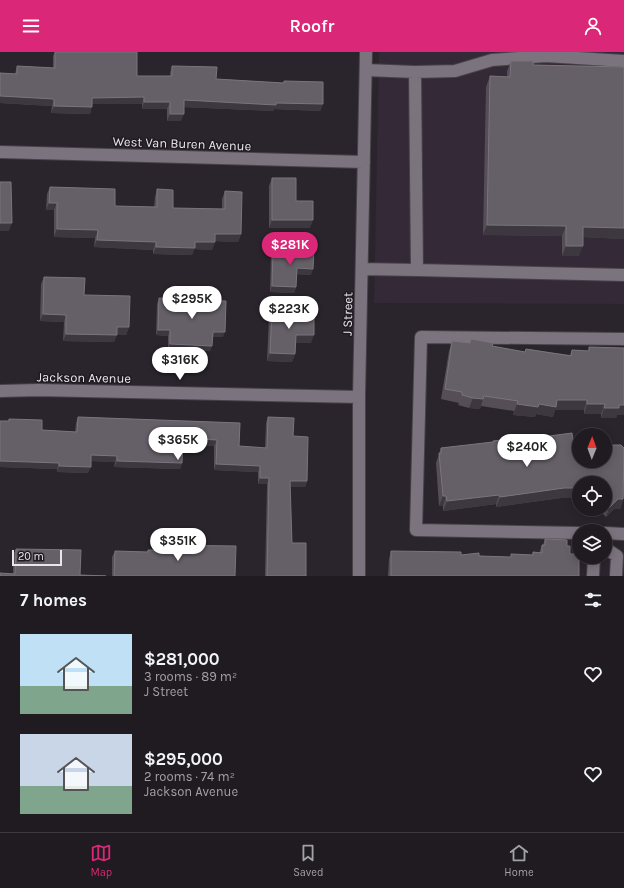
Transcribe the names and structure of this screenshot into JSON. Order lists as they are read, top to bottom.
{
  "streets": {
    "street": ["West Van Buren Avenue", "J Street", "Jackson Avenue"]
  },
  "crossings": [
    ["West Van Buren Avenue", "J Street"],
    ["J Street", "Jackson Avenue"]
  ],
  "scale_bar": "20 m",
  "north": "top",
  "page": {
    "header": "Roofr",
    "price": [
      "$281K",
      "$295K",
      "$223K",
      "$316K",
      "$365K",
      "$240K",
      "$351K"
    ],
    "scale": "20 m",
    "heading": "7 homes",
    "list": [
      {
        "name": "$281,000",
        "note": "3 rooms · 89 m² · J Street"
      },
      {
        "name": "$295,000",
        "note": "2 rooms · 74 m² · Jackson Avenue"
      }
    ],
    "tabs": ["Map", "Saved", "Home"]
  }
}
